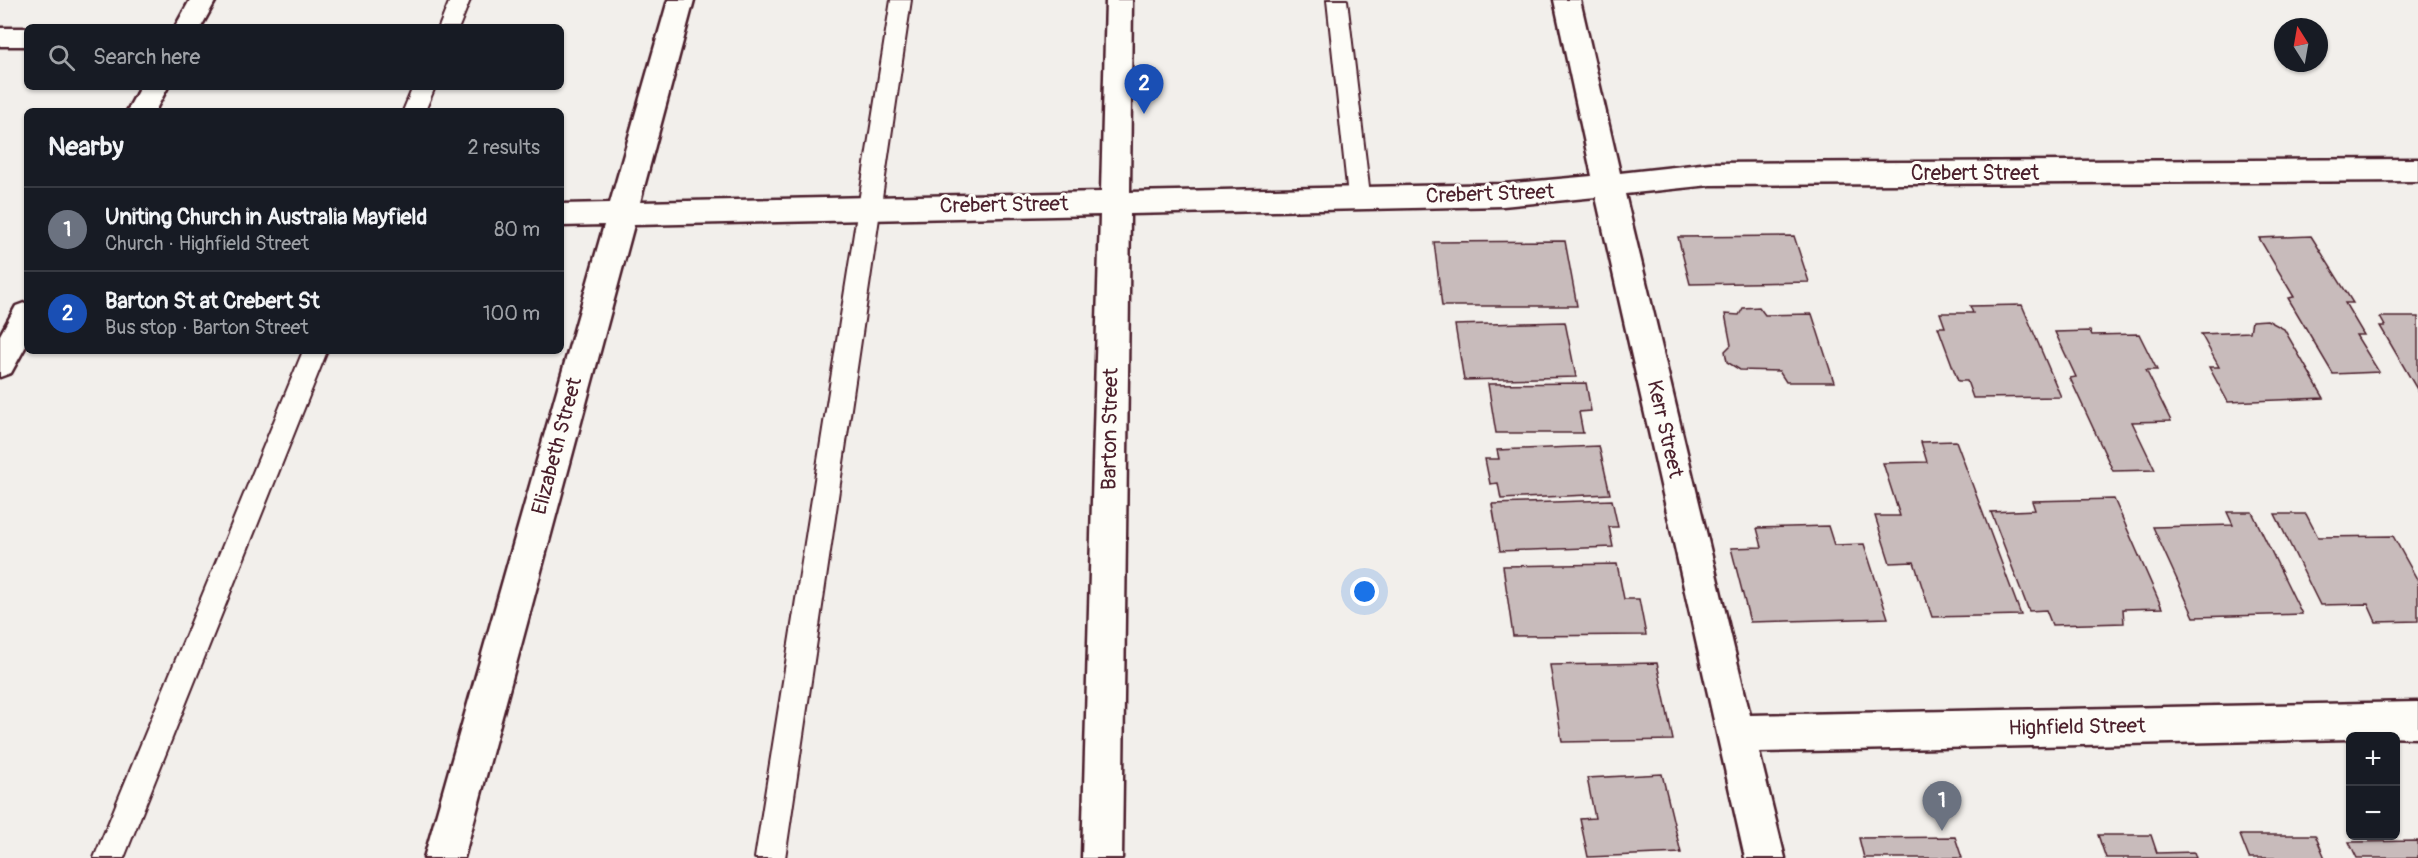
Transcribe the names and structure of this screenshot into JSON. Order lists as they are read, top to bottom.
{
  "streets": {
    "street": [
      "Crebert Street",
      "Barton Street",
      "Kerr Street",
      "Elizabeth Street",
      "Highfield Street"
    ]
  },
  "crossings": [
    ["Crebert Street", "Barton Street"],
    ["Crebert Street", "Kerr Street"],
    ["Crebert Street", "Elizabeth Street"],
    ["Kerr Street", "Highfield Street"]
  ],
  "north": "top",
  "page": {
    "search": "Search here",
    "pins": ["2", "1"],
    "heading": ["Nearby", "2 results"],
    "list": [
      {
        "mark": "1",
        "name": "Uniting Church in Australia Mayfield",
        "note": "Church · Highfield Street",
        "value": "80 m"
      },
      {
        "mark": "2",
        "name": "Barton St at Crebert St",
        "note": "Bus stop · Barton Street",
        "value": "100 m"
      }
    ],
    "map_buttons": ["+", "−"]
  }
}
